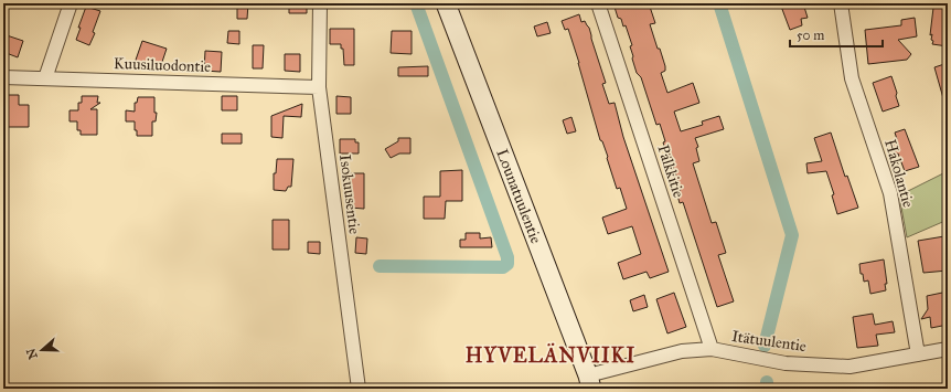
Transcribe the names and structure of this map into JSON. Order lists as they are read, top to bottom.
{
  "streets": {
    "street": [
      "Kuusiluodontie",
      "Pälkkitie",
      "Hakolantie",
      "Isokuusentie",
      "Lounatuulentie",
      "Itätuulentie"
    ]
  },
  "crossings": [
    ["Kuusiluodontie", "Isokuusentie"],
    ["Pälkkitie", "Itätuulentie"],
    ["Hakolantie", "Itätuulentie"],
    ["Lounatuulentie", "Itätuulentie"]
  ],
  "districts": ["HYVELÄNVIIKI"],
  "scale_bar": "50 m",
  "north": "left"
}
